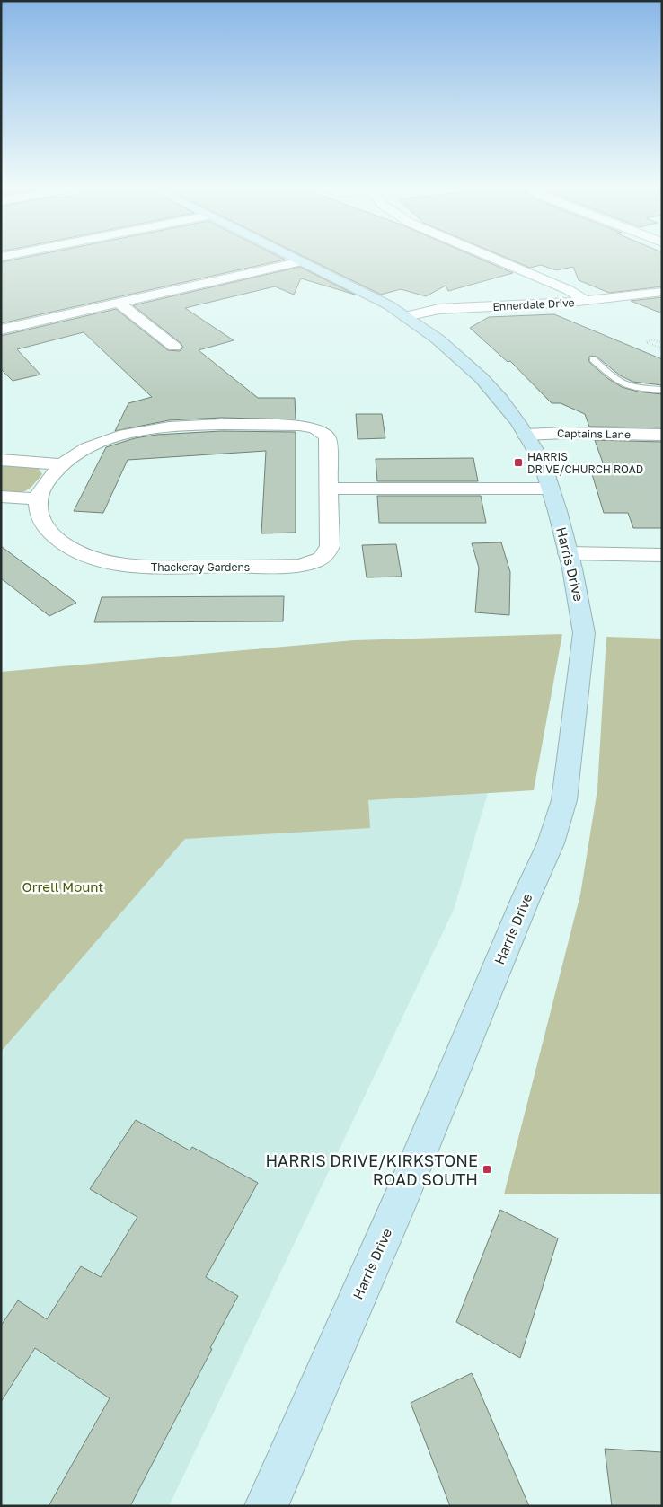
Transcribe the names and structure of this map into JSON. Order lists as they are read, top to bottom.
{
  "streets": {
    "street": [
      "Ennerdale Drive",
      "Captains Lane",
      "Harris Drive",
      "Thackeray Gardens"
    ]
  },
  "crossings": [
    ["Ennerdale Drive", "Harris Drive"],
    ["Captains Lane", "Harris Drive"]
  ],
  "parks": ["Orrell Mount"],
  "places": {
    "transit": ["HARRIS DRIVE/CHURCH ROAD", "HARRIS DRIVE/KIRKSTONE ROAD SOUTH"]
  }
}
